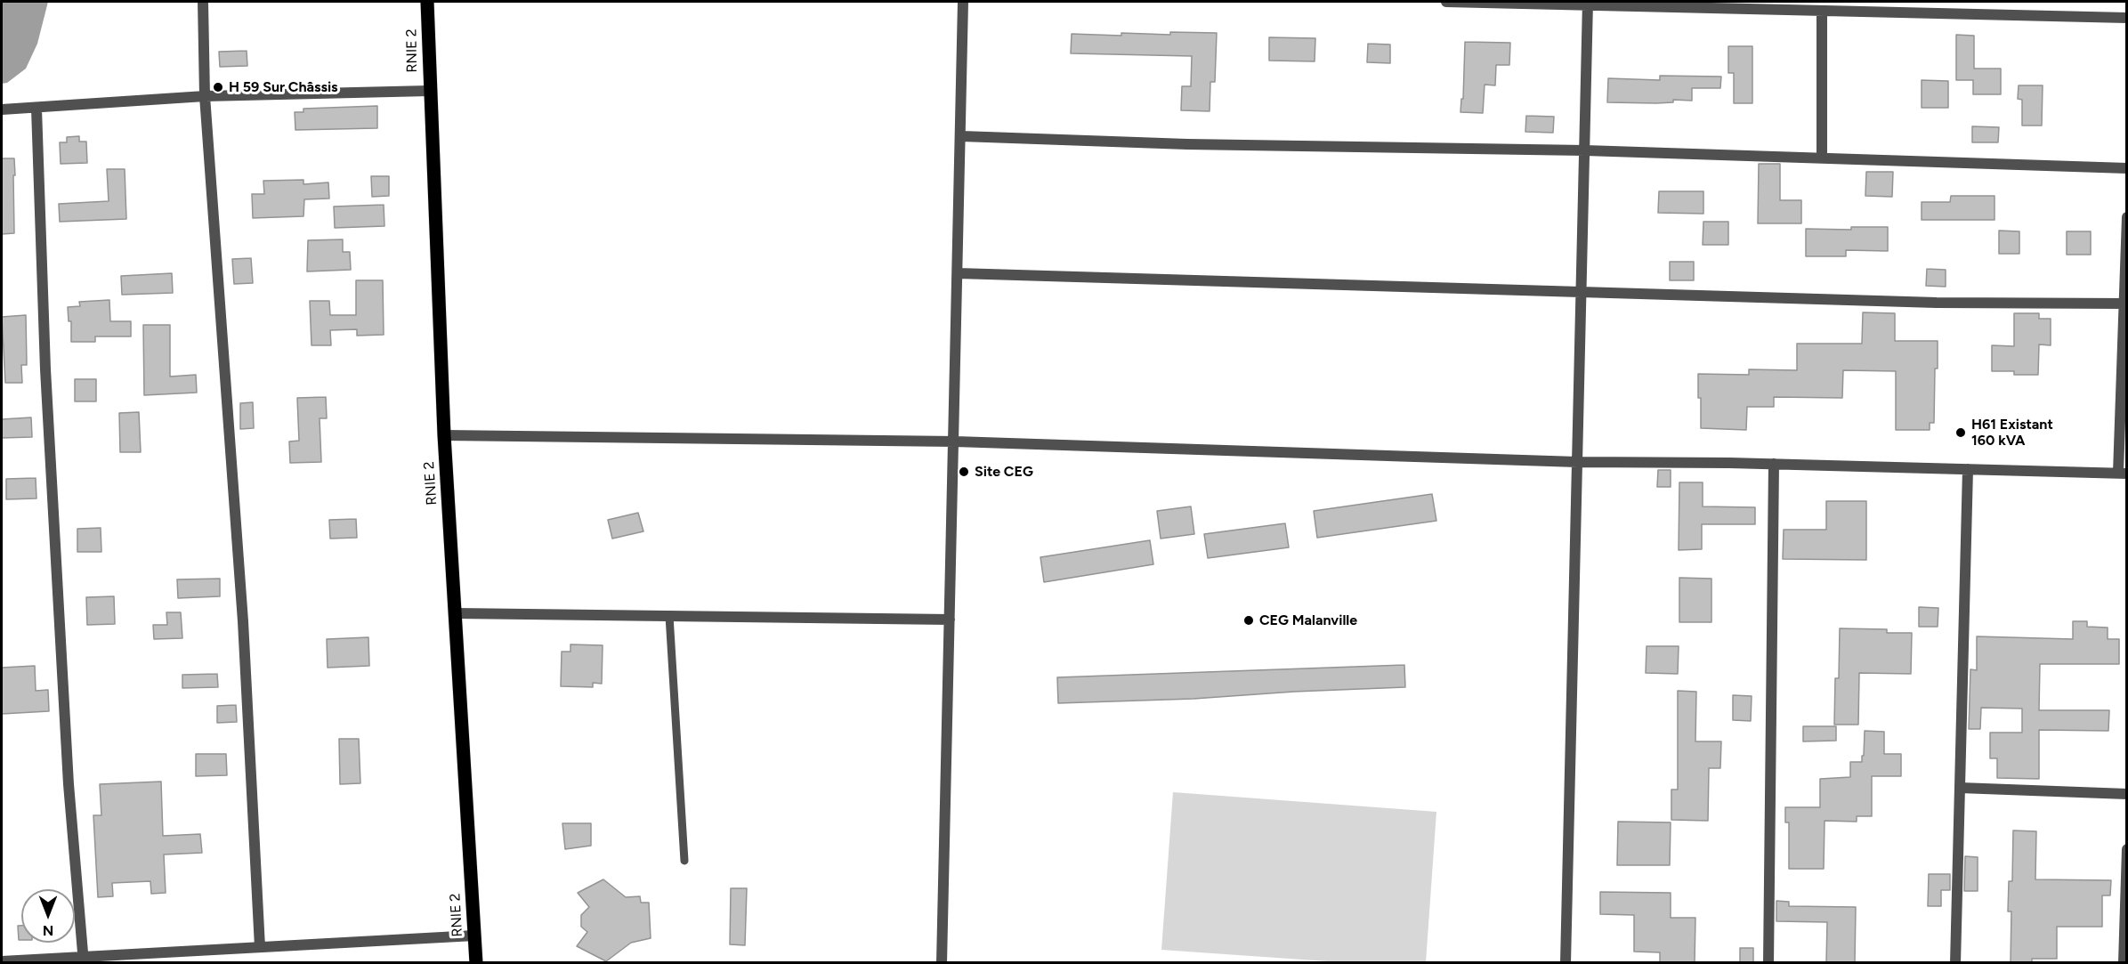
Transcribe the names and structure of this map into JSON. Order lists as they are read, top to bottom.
{
  "streets": {
    "main road": ["RNIE 2"]
  },
  "places": [
    "H 59 Sur Châssis",
    "H61 Existant 160 kVA",
    "Site CEG",
    "CEG Malanville"
  ],
  "north": "bottom"
}
